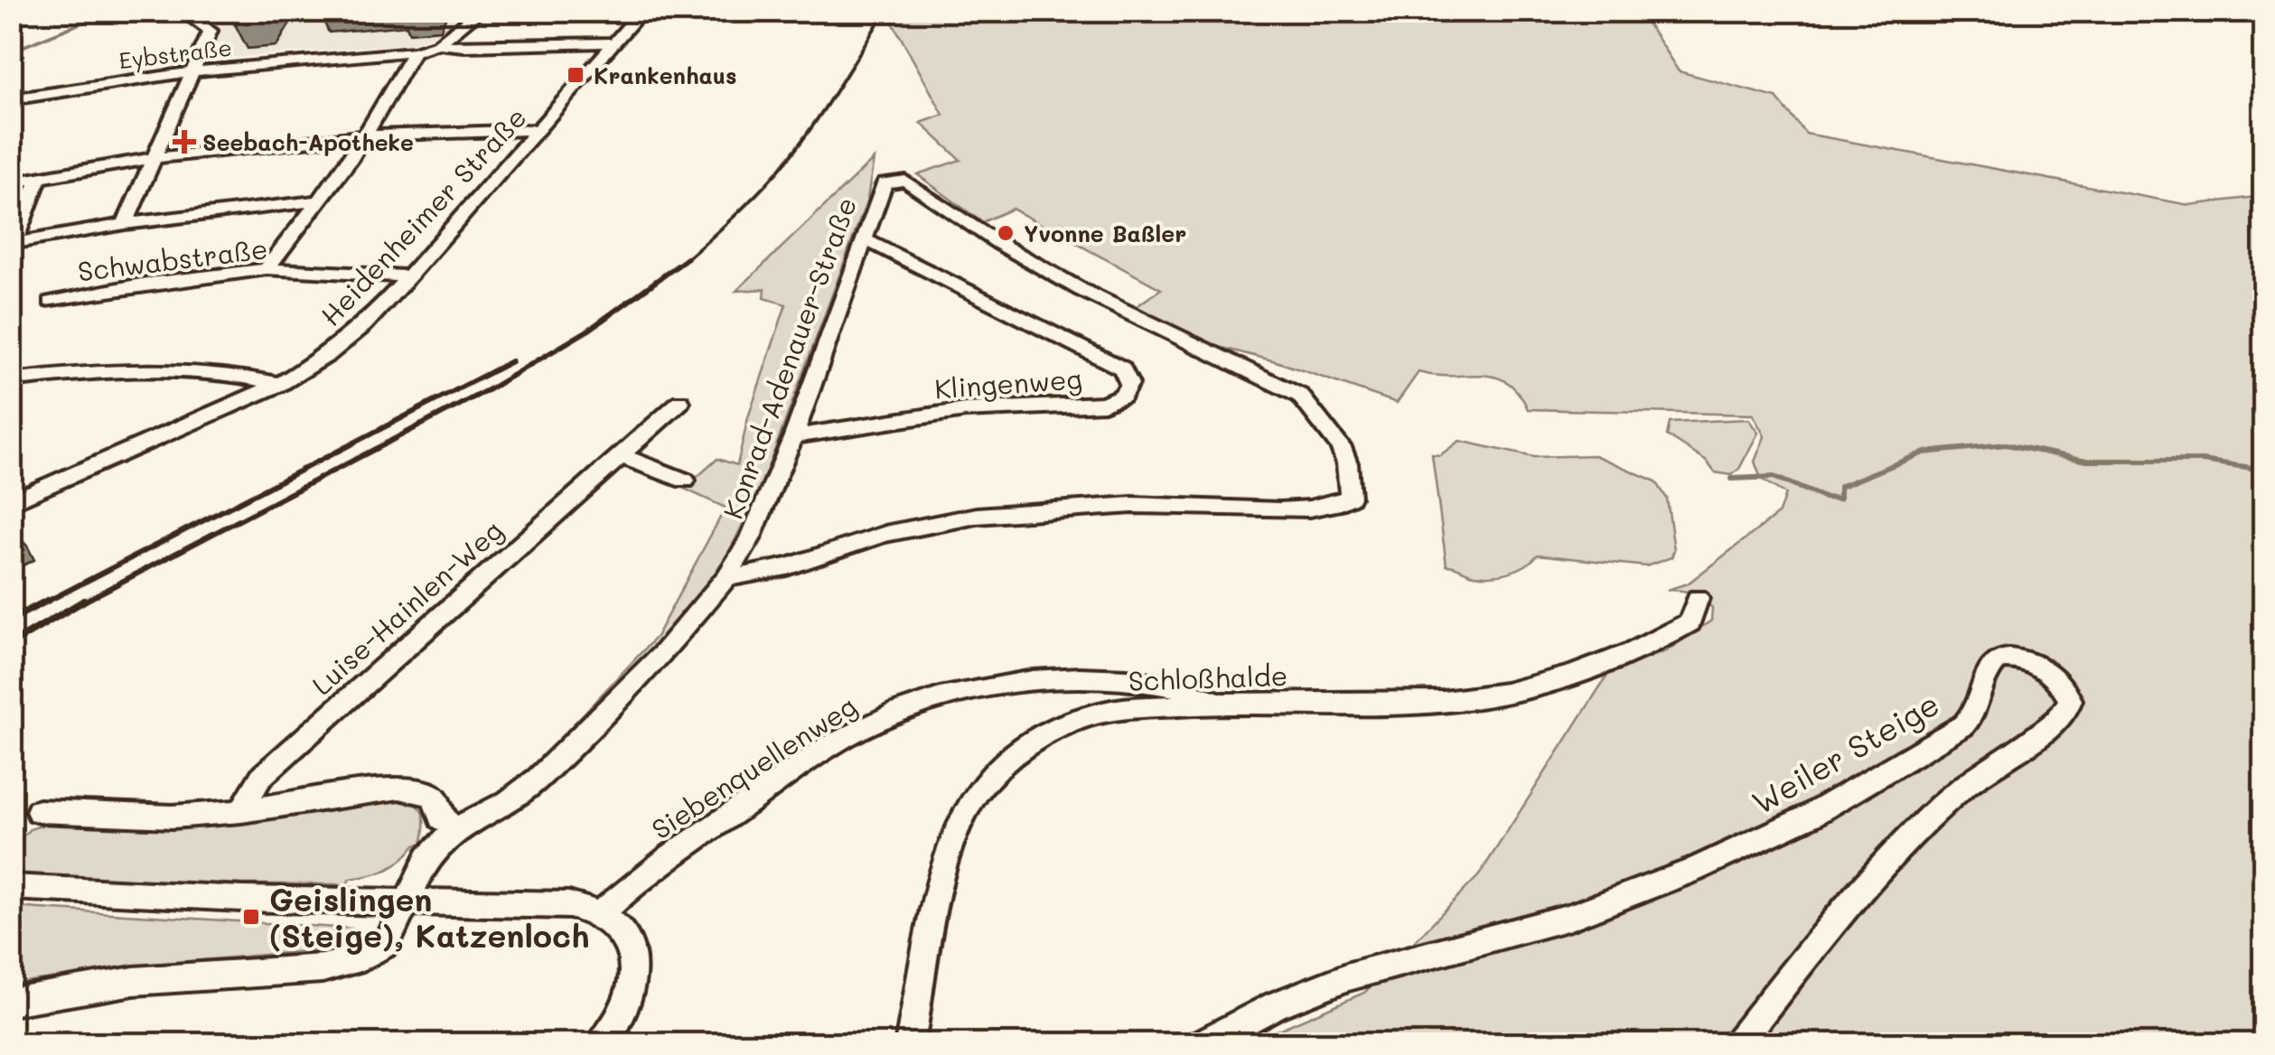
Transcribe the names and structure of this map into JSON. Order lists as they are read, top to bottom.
{
  "streets": {
    "street": [
      "Eybstraße",
      "Heidenheimer Straße",
      "Schwabstraße",
      "Konrad-Adenauer-Straße",
      "Klingenweg",
      "Luise-Hainlen-Weg",
      "Schloßhalde",
      "Weiler Steige",
      "Siebenquellenweg"
    ]
  },
  "crossings": [
    ["Eybstraße", "Heidenheimer Straße"],
    ["Heidenheimer Straße", "Schwabstraße"],
    ["Konrad-Adenauer-Straße", "Klingenweg"],
    ["Schloßhalde", "Siebenquellenweg"]
  ],
  "places": {
    "transit": ["Krankenhaus", "Geislingen (Steige), Katzenloch"],
    "health": ["Seebach-Apotheke"],
    "other": ["Yvonne Baßler"]
  }
}
